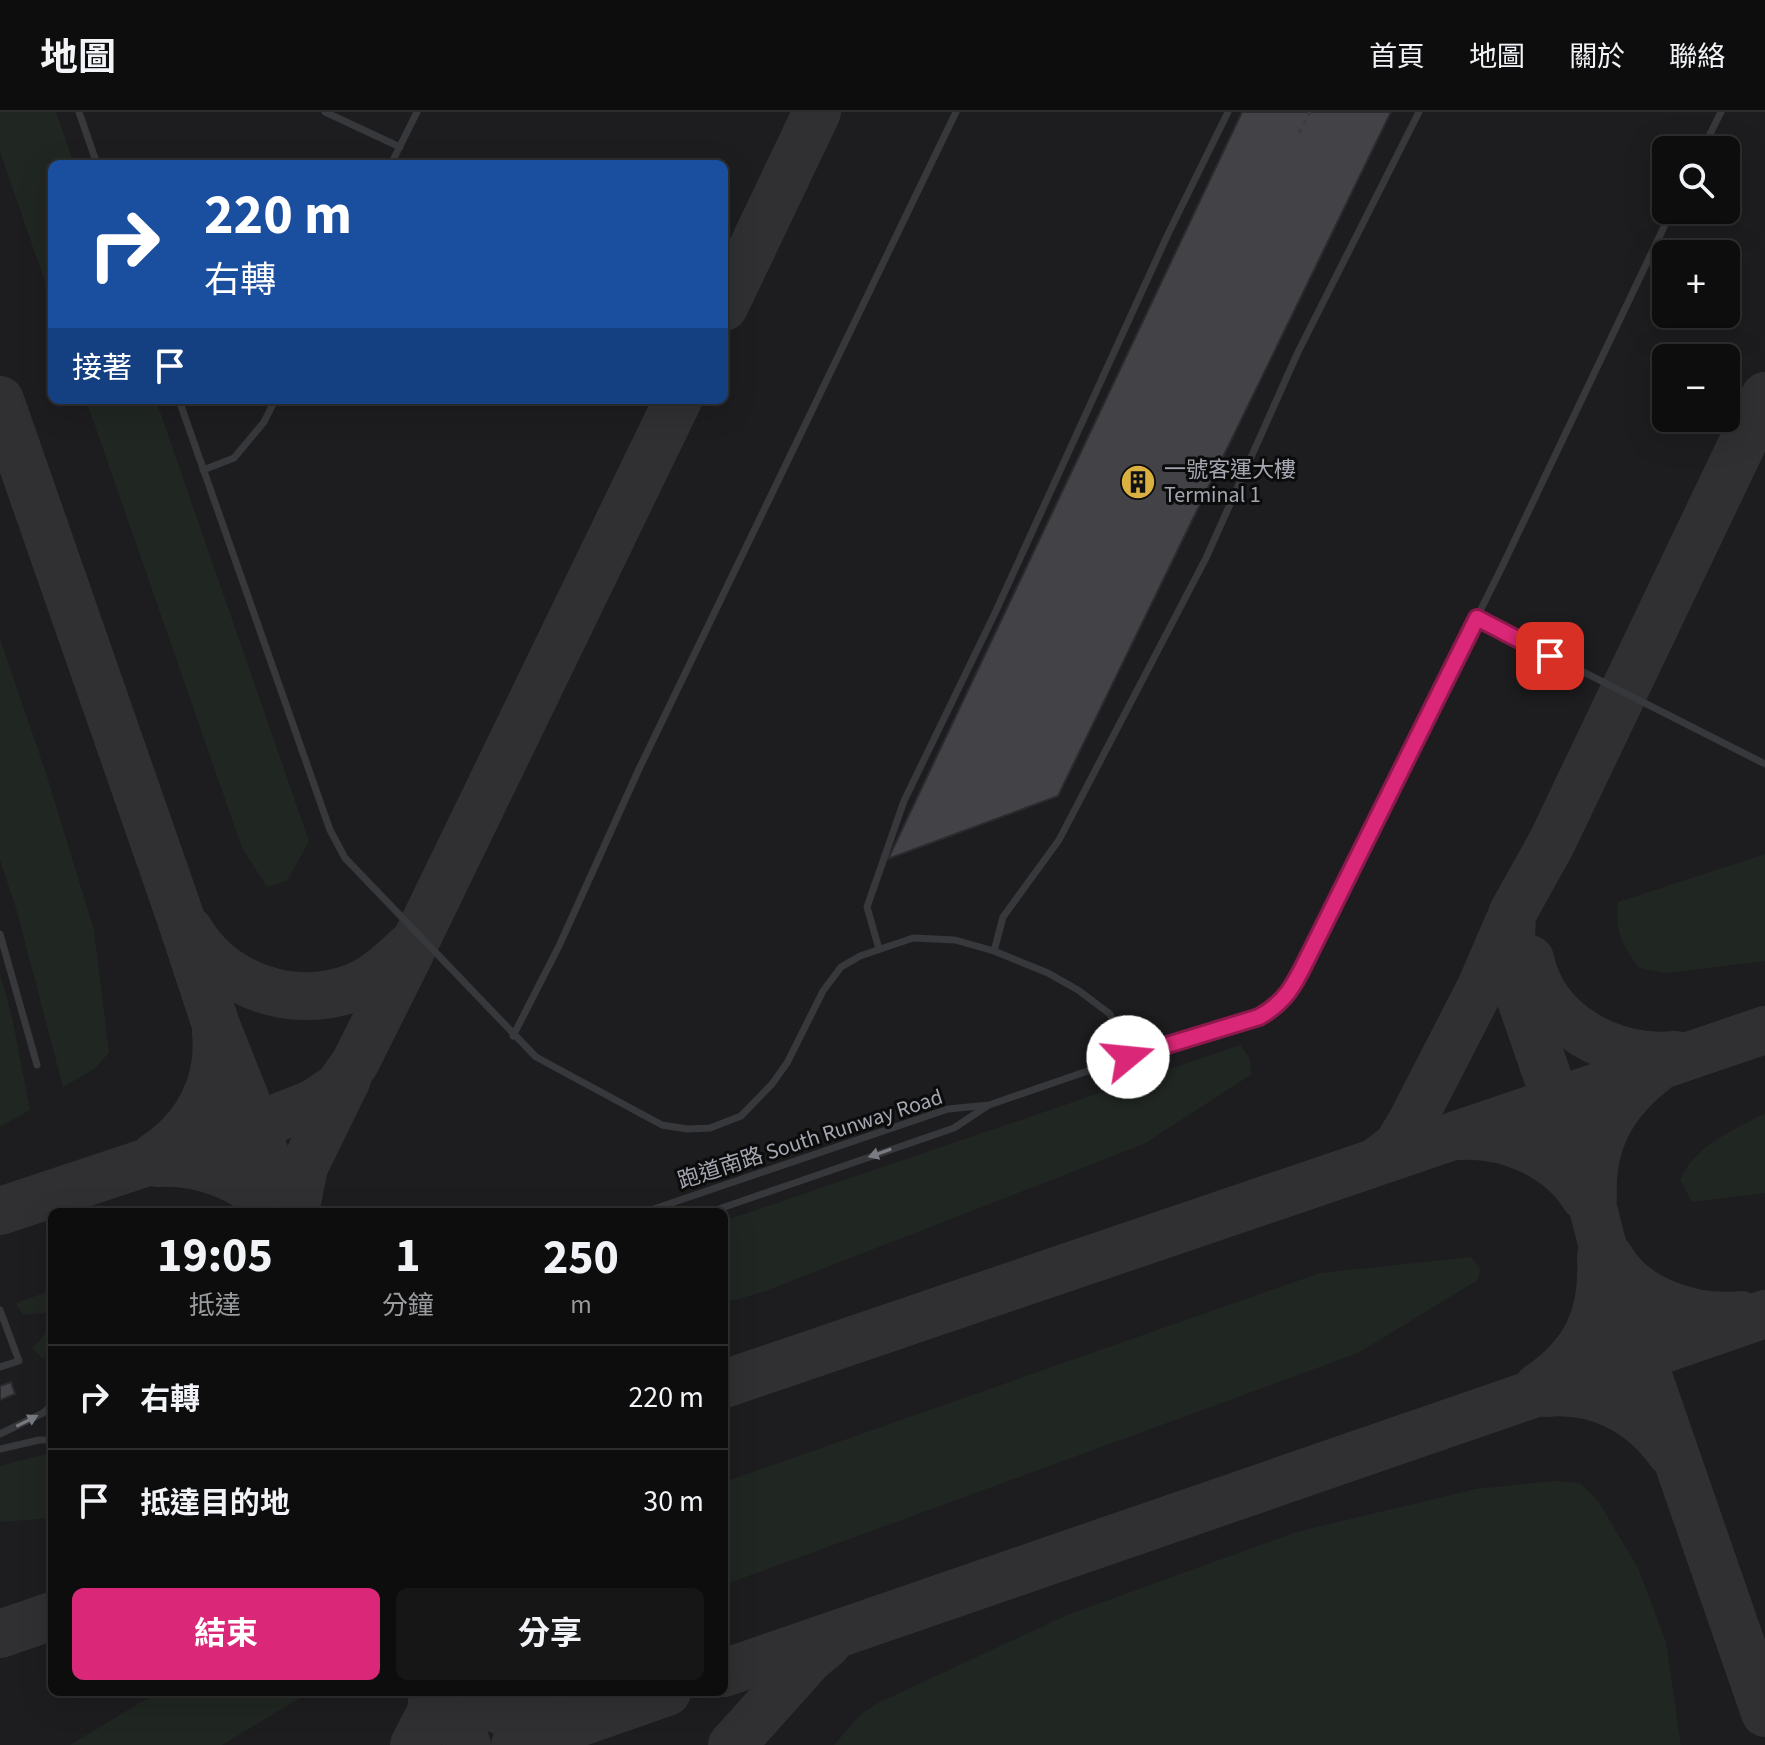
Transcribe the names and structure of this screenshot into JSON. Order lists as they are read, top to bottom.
{
  "streets": {
    "lane": ["跑道南路 South Runway Road"]
  },
  "places": {
    "building": ["一號客運大樓 Terminal 1"]
  },
  "page": {
    "header": "地圖",
    "nav": [
      "首頁",
      "地圖",
      "關於",
      "聯絡"
    ],
    "map_buttons": ["+", "−"],
    "turn": ["220 m", "右轉"],
    "then": "接著",
    "eta": [
      "19:05",
      "抵達",
      "1",
      "分鐘",
      "250",
      "m"
    ],
    "list": [
      {
        "name": "右轉",
        "value": "220 m"
      },
      {
        "name": "抵達目的地",
        "value": "30 m"
      }
    ],
    "buttons": ["結束", "分享"]
  }
}
